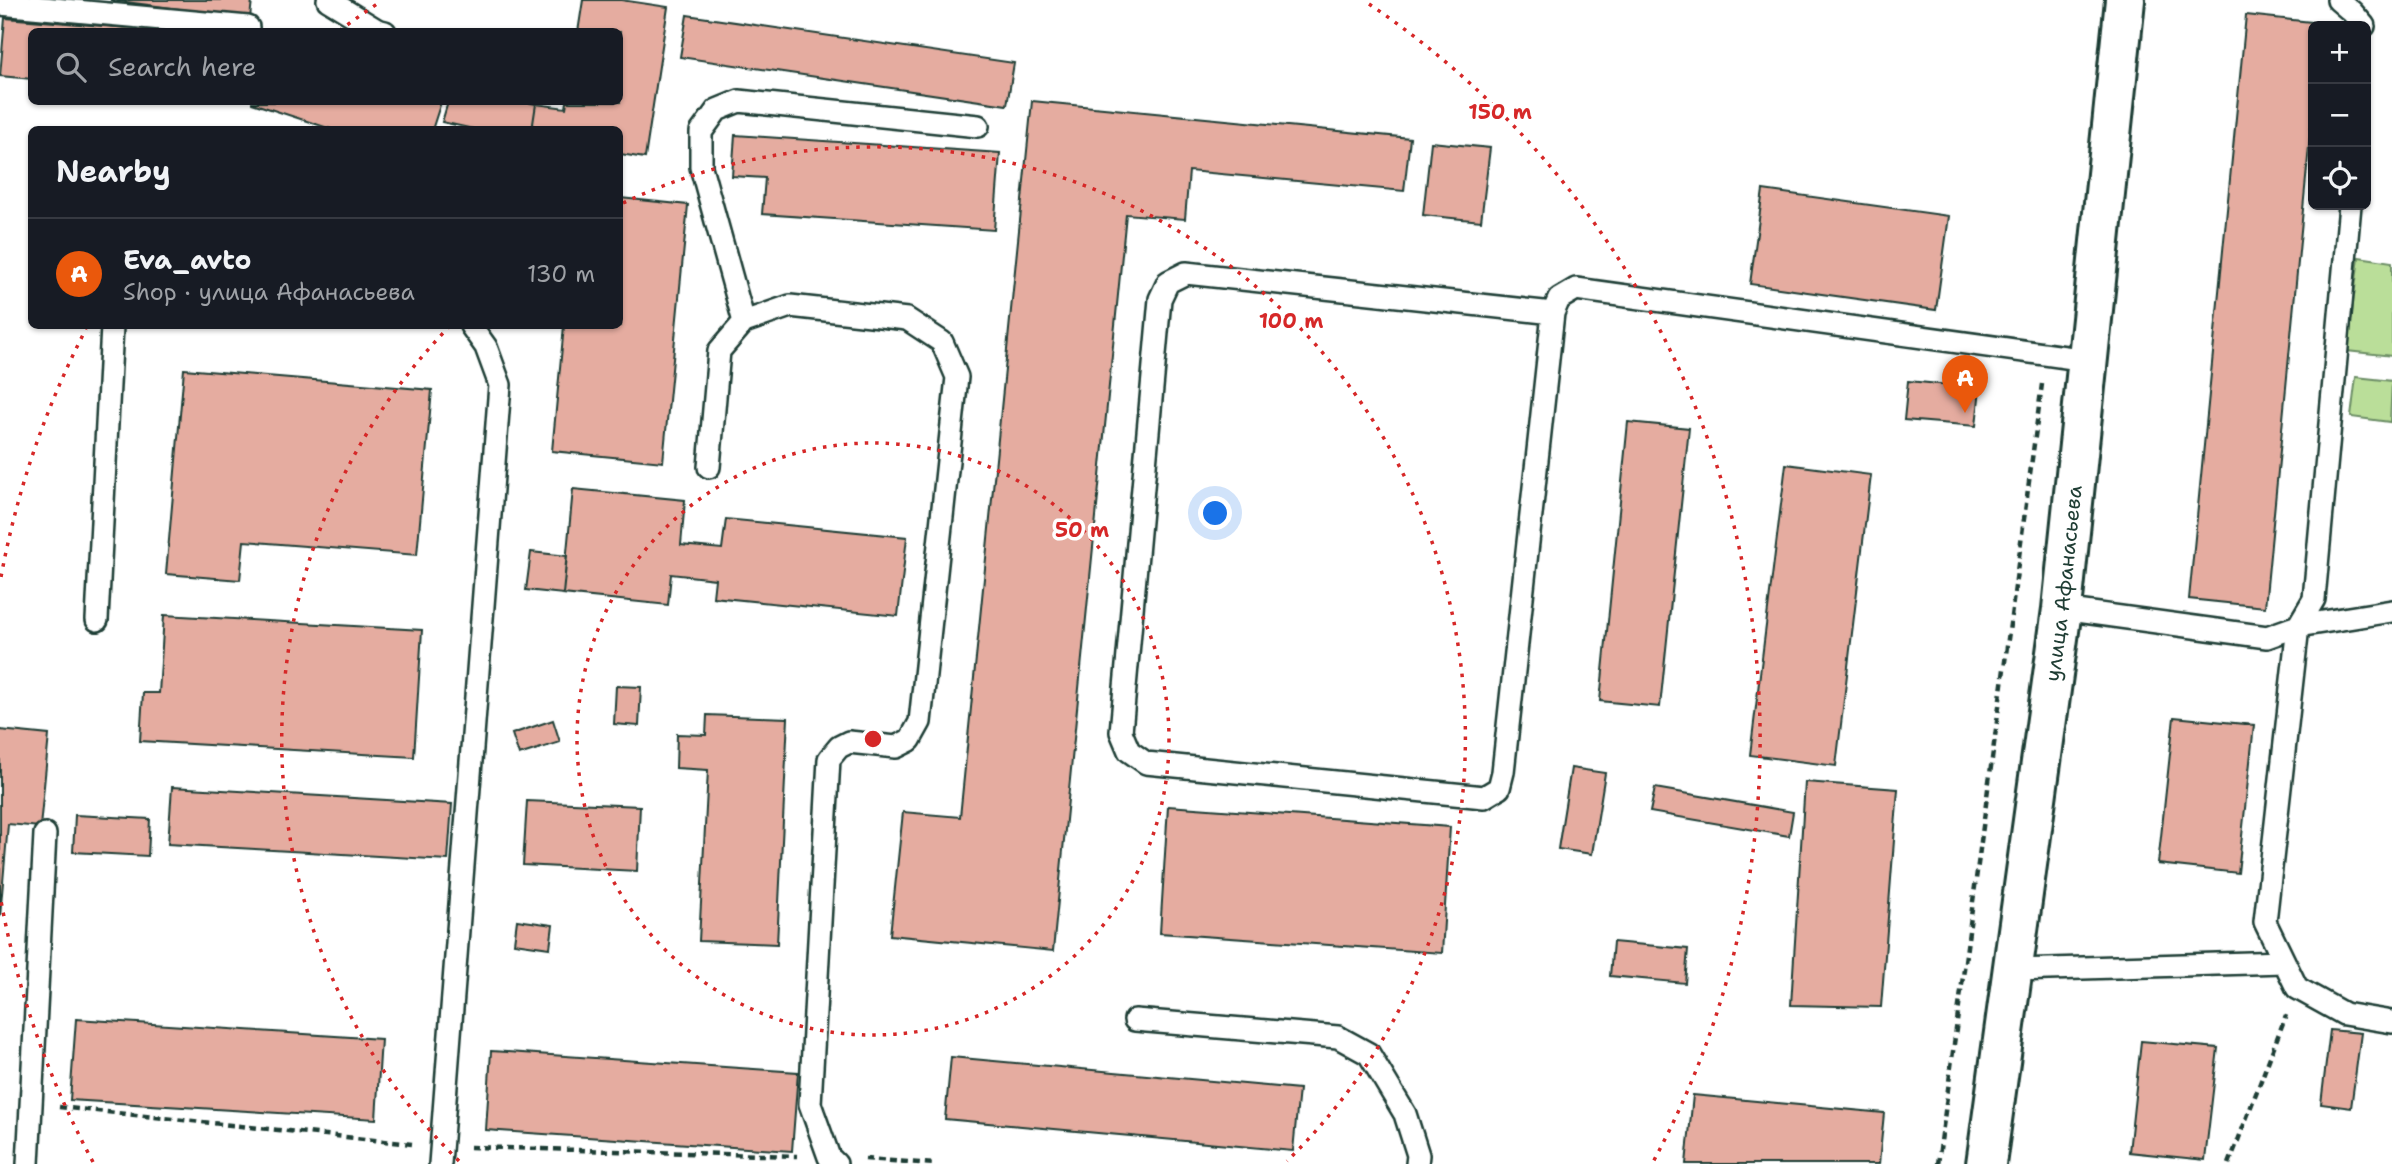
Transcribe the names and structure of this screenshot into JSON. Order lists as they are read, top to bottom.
{
  "streets": {
    "street": ["улица Афанасьева"]
  },
  "page": {
    "map_buttons": ["+", "−"],
    "search": "Search here",
    "heading": "Nearby",
    "list": [
      {
        "mark": "A",
        "name": "Eva_avto",
        "note": "Shop · улица Афанасьева",
        "value": "130 m"
      }
    ],
    "pins": "A"
  },
  "rings": ["150 m", "100 m", "50 m"]
}
